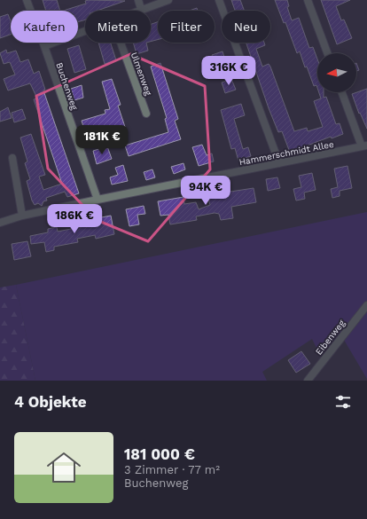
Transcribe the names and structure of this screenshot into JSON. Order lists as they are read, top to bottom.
{
  "streets": {
    "street": [
      "Ulmenweg",
      "Buchenweg",
      "Hammerschmidt Allee",
      "Eibenweg"
    ]
  },
  "crossings": [
    ["Buchenweg", "Hammerschmidt Allee"]
  ],
  "north": "left",
  "page": {
    "chip": [
      "Kaufen",
      "Mieten",
      "Filter",
      "Neu"
    ],
    "price": [
      "316K €",
      "181K €",
      "94K €",
      "186K €"
    ],
    "heading": "4 Objekte",
    "list": [
      {
        "name": "181 000 €",
        "note": "3 Zimmer · 77 m² · Buchenweg"
      }
    ]
  }
}
